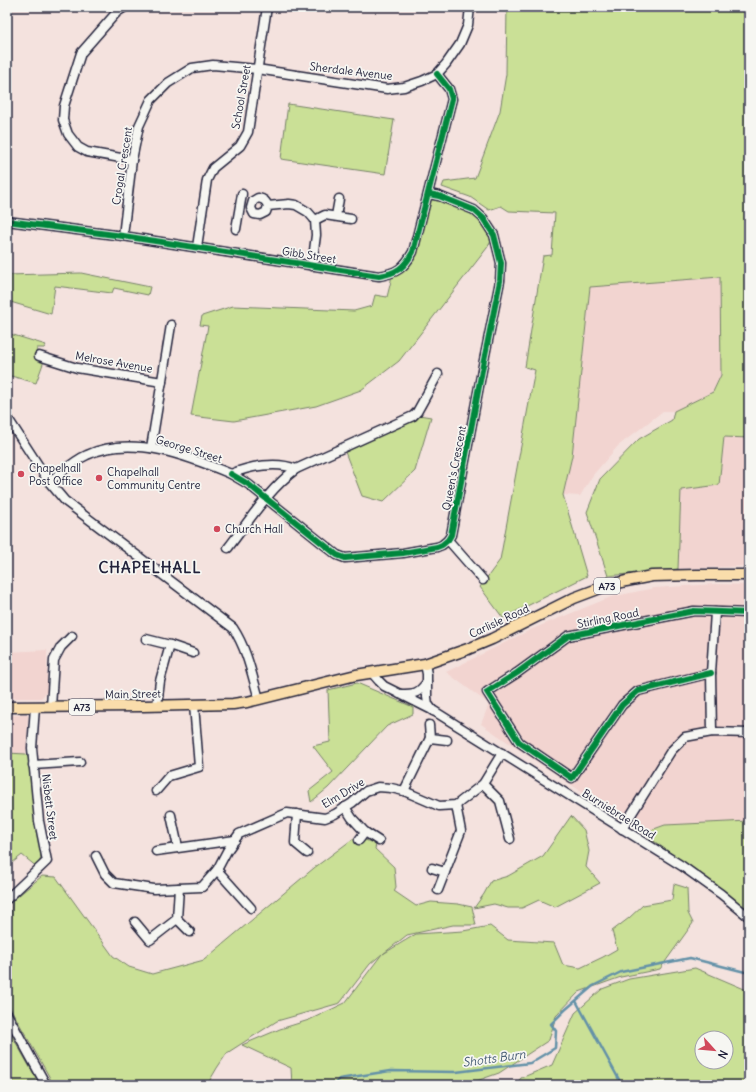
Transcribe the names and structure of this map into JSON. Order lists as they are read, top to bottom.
{
  "streets": {
    "main road": ["A73", "Carlisle Road", "Main Street"],
    "street": [
      "Sherdale Avenue",
      "School Street",
      "Crogal Crescent",
      "Gibb Street",
      "Melrose Avenue",
      "George Street",
      "Queen's Crescent",
      "Stirling Road",
      "Elm Drive",
      "Nisbett Street",
      "Burniebrae Road"
    ]
  },
  "crossings": [
    ["Sherdale Avenue", "School Street"],
    ["Sherdale Avenue", "Crogal Crescent"],
    ["Sherdale Avenue", "Gibb Street"],
    ["School Street", "Crogal Crescent"],
    ["School Street", "Gibb Street"],
    ["Crogal Crescent", "Gibb Street"],
    ["Gibb Street", "Queen's Crescent"],
    ["Carlisle Road", "Main Street"],
    ["Carlisle Road", "Burniebrae Road"],
    ["Main Street", "Nisbett Street"]
  ],
  "districts": ["CHAPELHALL"],
  "water": ["Shotts Burn"],
  "places": ["Chapelhall Post Office", "Chapelhall Community Centre", "Church Hall"],
  "north": "bottom right"
}
